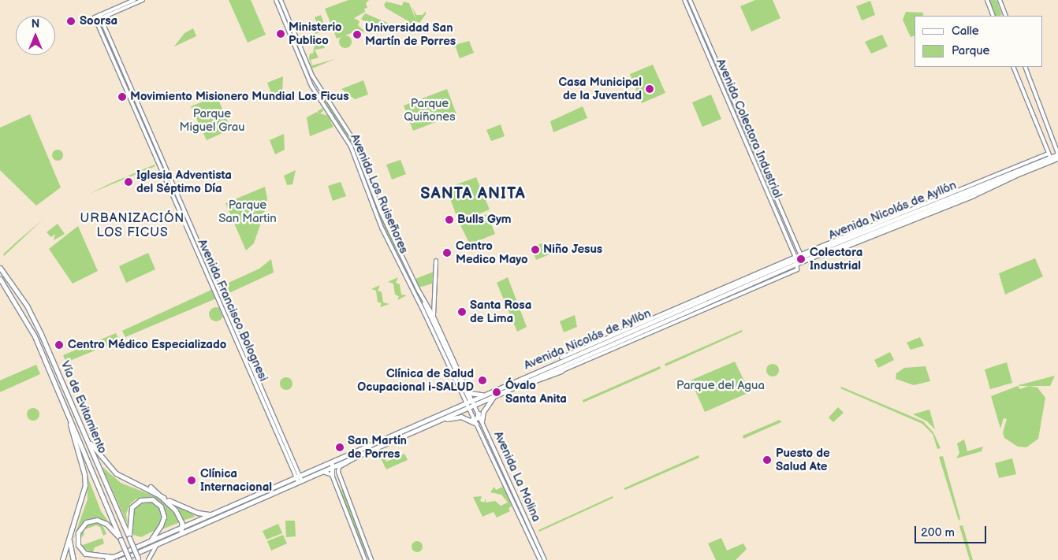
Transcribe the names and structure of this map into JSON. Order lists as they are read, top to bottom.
{
  "streets": {
    "highway": ["Vía de Evitamiento"],
    "main road": [
      "Avenida Colectora Industrial",
      "Avenida Los Ruiseñores",
      "Avenida Nicolás de Ayllón",
      "Avenida Francisco Bolognesi",
      "Avenida La Molina"
    ]
  },
  "crossings": [
    ["Avenida Colectora Industrial", "Avenida Nicolás de Ayllón"],
    ["Avenida Los Ruiseñores", "Avenida Nicolás de Ayllón"],
    ["Avenida Los Ruiseñores", "Avenida La Molina"],
    ["Avenida Nicolás de Ayllón", "Avenida Francisco Bolognesi"],
    ["Avenida Nicolás de Ayllón", "Avenida La Molina"]
  ],
  "districts": ["SANTA ANITA", "URBANIZACIÓN LOS FICUS"],
  "parks": [
    "Parque Quiñones",
    "Parque Miguel Grau",
    "Parque San Martin",
    "Parque del Agua"
  ],
  "places": [
    "Soorsa",
    "Ministerio Publico",
    "Universidad San Martín de Porres",
    "Casa Municipal de la Juventud",
    "Movimiento Misionero Mundial Los Ficus",
    "Iglesia Adventista del Séptimo Día",
    "Bulls Gym",
    "Niño Jesus",
    "Centro Medico Mayo",
    "Colectora Industrial",
    "Santa Rosa de Lima",
    "Centro Médico Especializado",
    "Clínica de Salud Ocupacional i-SALUD",
    "Óvalo Santa Anita",
    "San Martín de Porres",
    "Puesto de Salud Ate",
    "Clínica Internacional"
  ],
  "legend": ["Calle", "Parque"],
  "scale_bar": "200 m",
  "north": "top"
}
